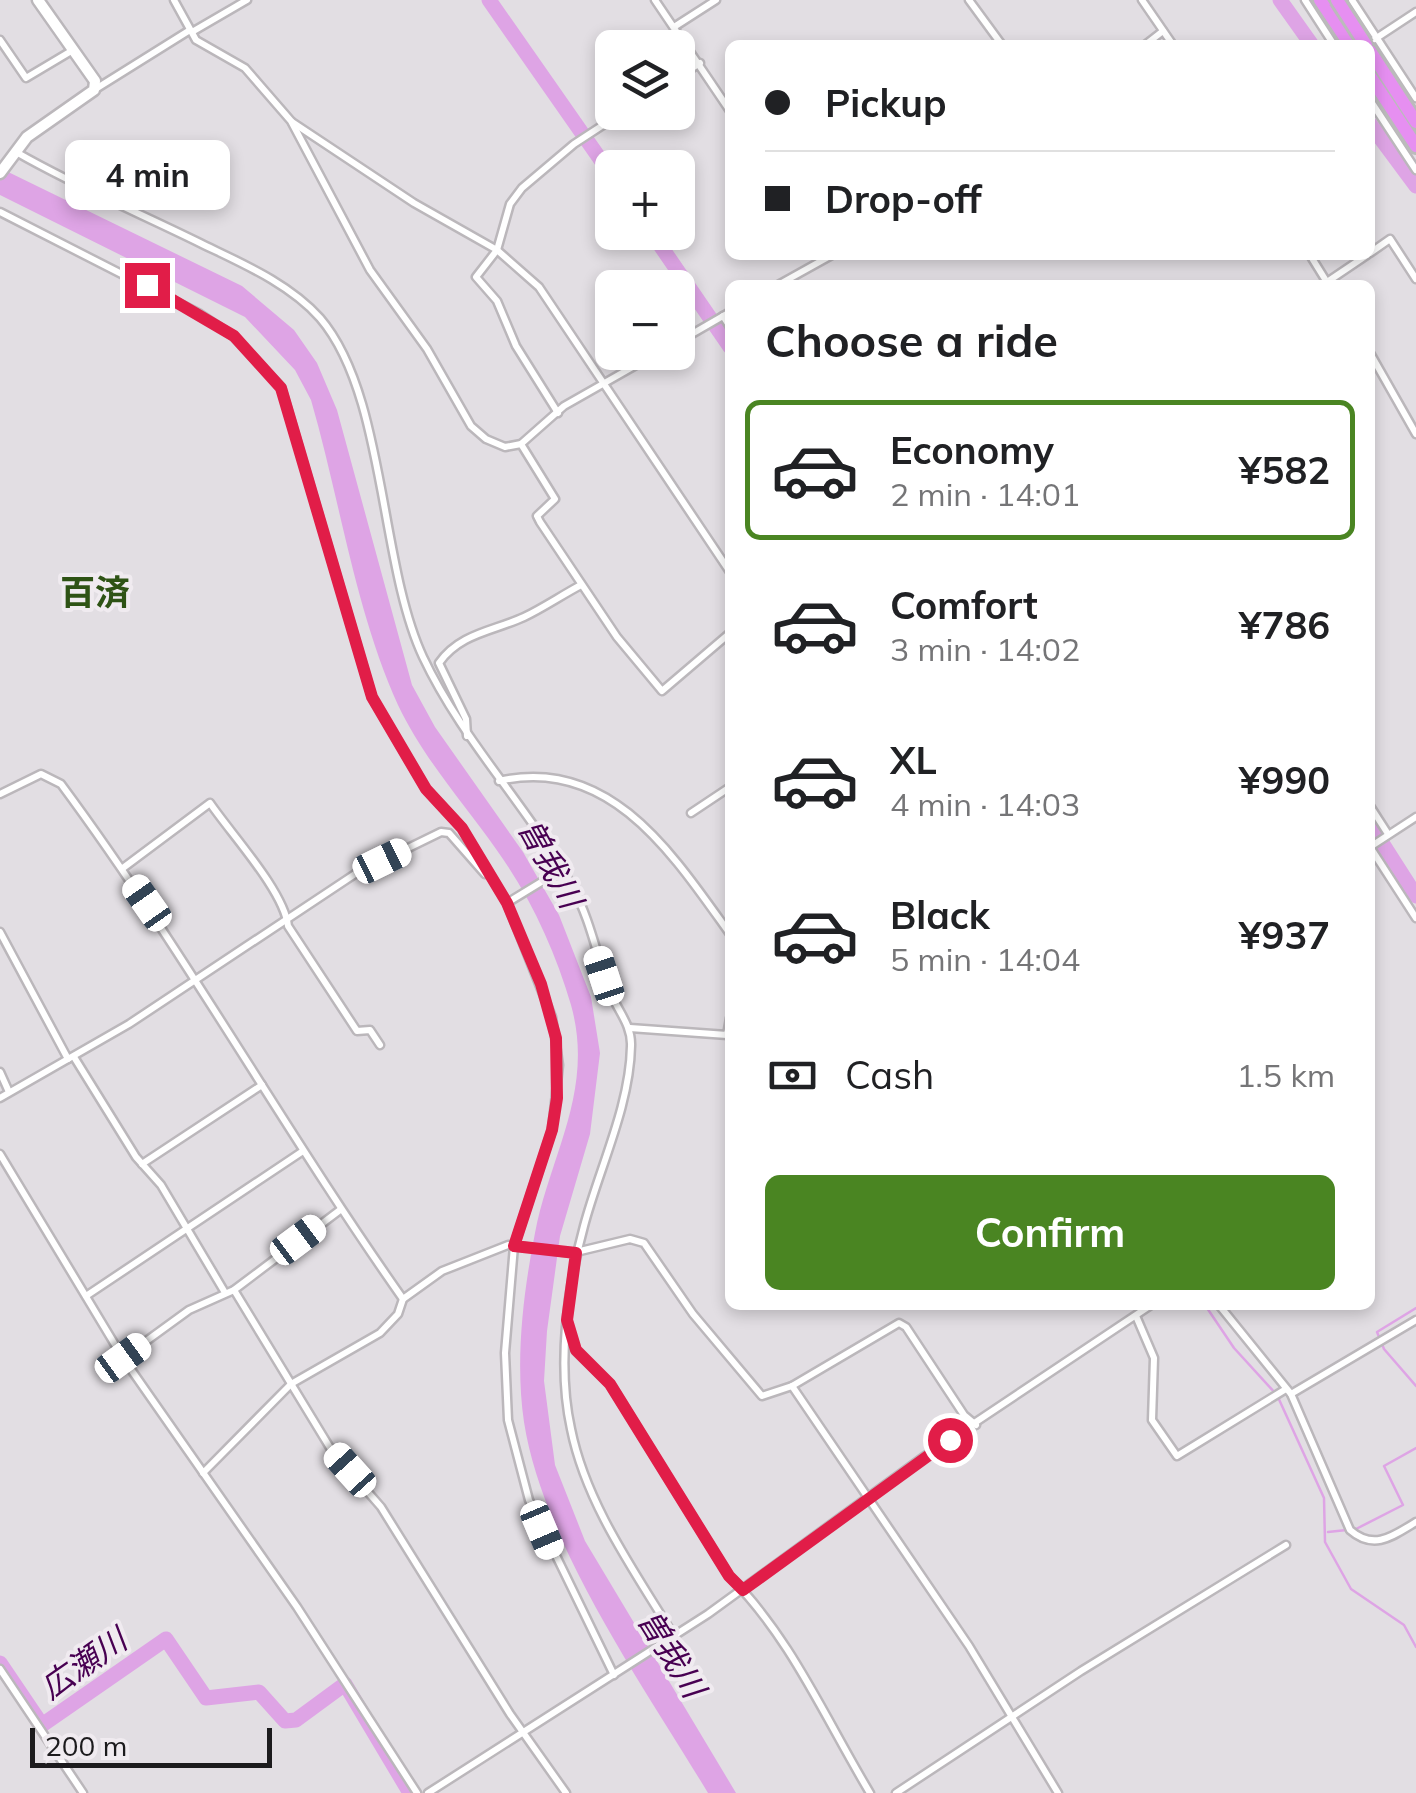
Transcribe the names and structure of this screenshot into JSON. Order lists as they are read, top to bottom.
{
  "districts": ["百済"],
  "water": ["曽我川", "広瀬川"],
  "scale_bar": "200 m",
  "page": {
    "map_buttons": ["+", "−"],
    "banner": ["Pickup", "Drop-off"],
    "bubble": "4 min",
    "heading": "Choose a ride",
    "list": [
      {
        "name": "Economy",
        "note": "2 min · 14:01",
        "value": "¥582"
      },
      {
        "name": "Comfort",
        "note": "3 min · 14:02",
        "value": "¥786"
      },
      {
        "name": "XL",
        "note": "4 min · 14:03",
        "value": "¥990"
      },
      {
        "name": "Black",
        "note": "5 min · 14:04",
        "value": "¥937"
      }
    ],
    "pay": ["Cash", "1.5 km"],
    "buttons": "Confirm",
    "scale": "200 m"
  }
}
